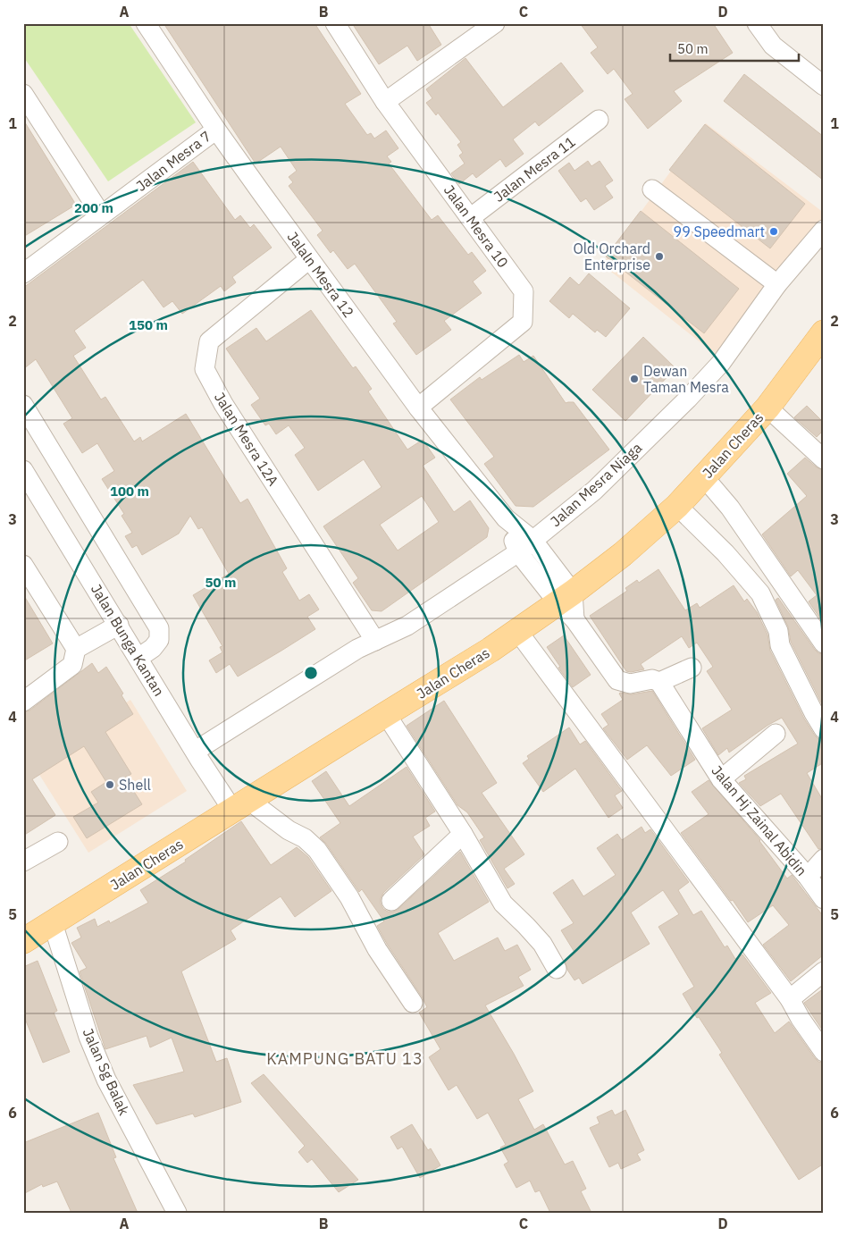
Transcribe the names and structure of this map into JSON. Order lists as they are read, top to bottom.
{
  "streets": {
    "main road": ["Jalan Cheras"],
    "street": [
      "Jalan Mesra 7",
      "Jalan Mesra 11",
      "Jalan Mesra 10",
      "Jalaln Mesra 12",
      "Jalan Mesra 12A",
      "Jalan Mesra Niaga",
      "Jalan Bunga Kantan",
      "Jalan Hj Zainal Abidin",
      "Jalan Sg Balak"
    ]
  },
  "crossings": [
    ["Jalan Mesra 7", "Jalaln Mesra 12"],
    ["Jalan Mesra 11", "Jalan Mesra 10"],
    ["Jalan Mesra 10", "Jalaln Mesra 12"],
    ["Jalaln Mesra 12", "Jalan Mesra 12A"],
    ["Jalan Mesra 12A", "Jalan Mesra Niaga"],
    ["Jalan Cheras", "Jalan Bunga Kantan"],
    ["Jalan Cheras", "Jalan Sg Balak"],
    ["Jalan Mesra Niaga", "Jalan Bunga Kantan"]
  ],
  "districts": ["KAMPUNG BATU 13"],
  "places": [
    "99 Speedmart",
    "Old Orchard Enterprise",
    "Dewan Taman Mesra",
    "Shell"
  ],
  "scale_bar": "50 m",
  "grid": {
    "columns": [
      "A",
      "B",
      "C",
      "D"
    ],
    "rows": [
      "1",
      "2",
      "3",
      "4",
      "5",
      "6"
    ]
  },
  "rings": [
    "200 m",
    "150 m",
    "100 m",
    "50 m"
  ]
}
